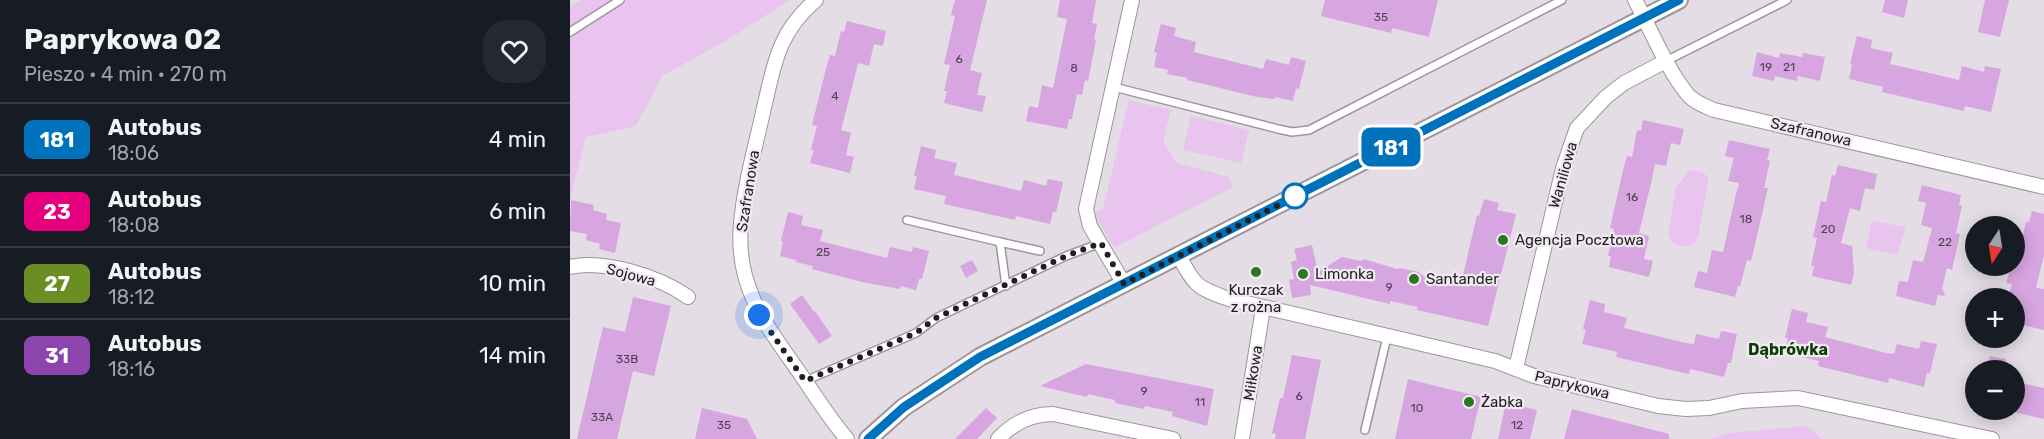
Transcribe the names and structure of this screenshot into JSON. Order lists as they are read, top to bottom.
{
  "streets": {
    "street": [
      "Szafranowa",
      "Waniliowa",
      "Sojowa",
      "Miłkowa",
      "Paprykowa"
    ]
  },
  "crossings": [
    ["Szafranowa", "Waniliowa"],
    ["Waniliowa", "Paprykowa"],
    ["Miłkowa", "Paprykowa"]
  ],
  "districts": ["Dąbrówka"],
  "places": [
    "Agencja Pocztowa",
    "Kurczak z rożna",
    "Limonka",
    "Santander",
    "Żabka"
  ],
  "lines": ["bus line 181"],
  "house_numbers": [
    "35",
    "6",
    "19",
    "21",
    "8",
    "4",
    "16",
    "18",
    "20",
    "22",
    "25",
    "9",
    "33B",
    "9",
    "6",
    "11",
    "10",
    "33A",
    "35",
    "12"
  ],
  "north": "bottom",
  "page": {
    "heading": ["Paprykowa 02", "Pieszo · 4 min · 270 m"],
    "on_map": "181",
    "list": [
      {
        "mark": "181",
        "name": "Autobus",
        "note": "18:06",
        "value": "4 min"
      },
      {
        "mark": "23",
        "name": "Autobus",
        "note": "18:08",
        "value": "6 min"
      },
      {
        "mark": "27",
        "name": "Autobus",
        "note": "18:12",
        "value": "10 min"
      },
      {
        "mark": "31",
        "name": "Autobus",
        "note": "18:16",
        "value": "14 min"
      }
    ],
    "map_buttons": ["+", "−"]
  }
}
